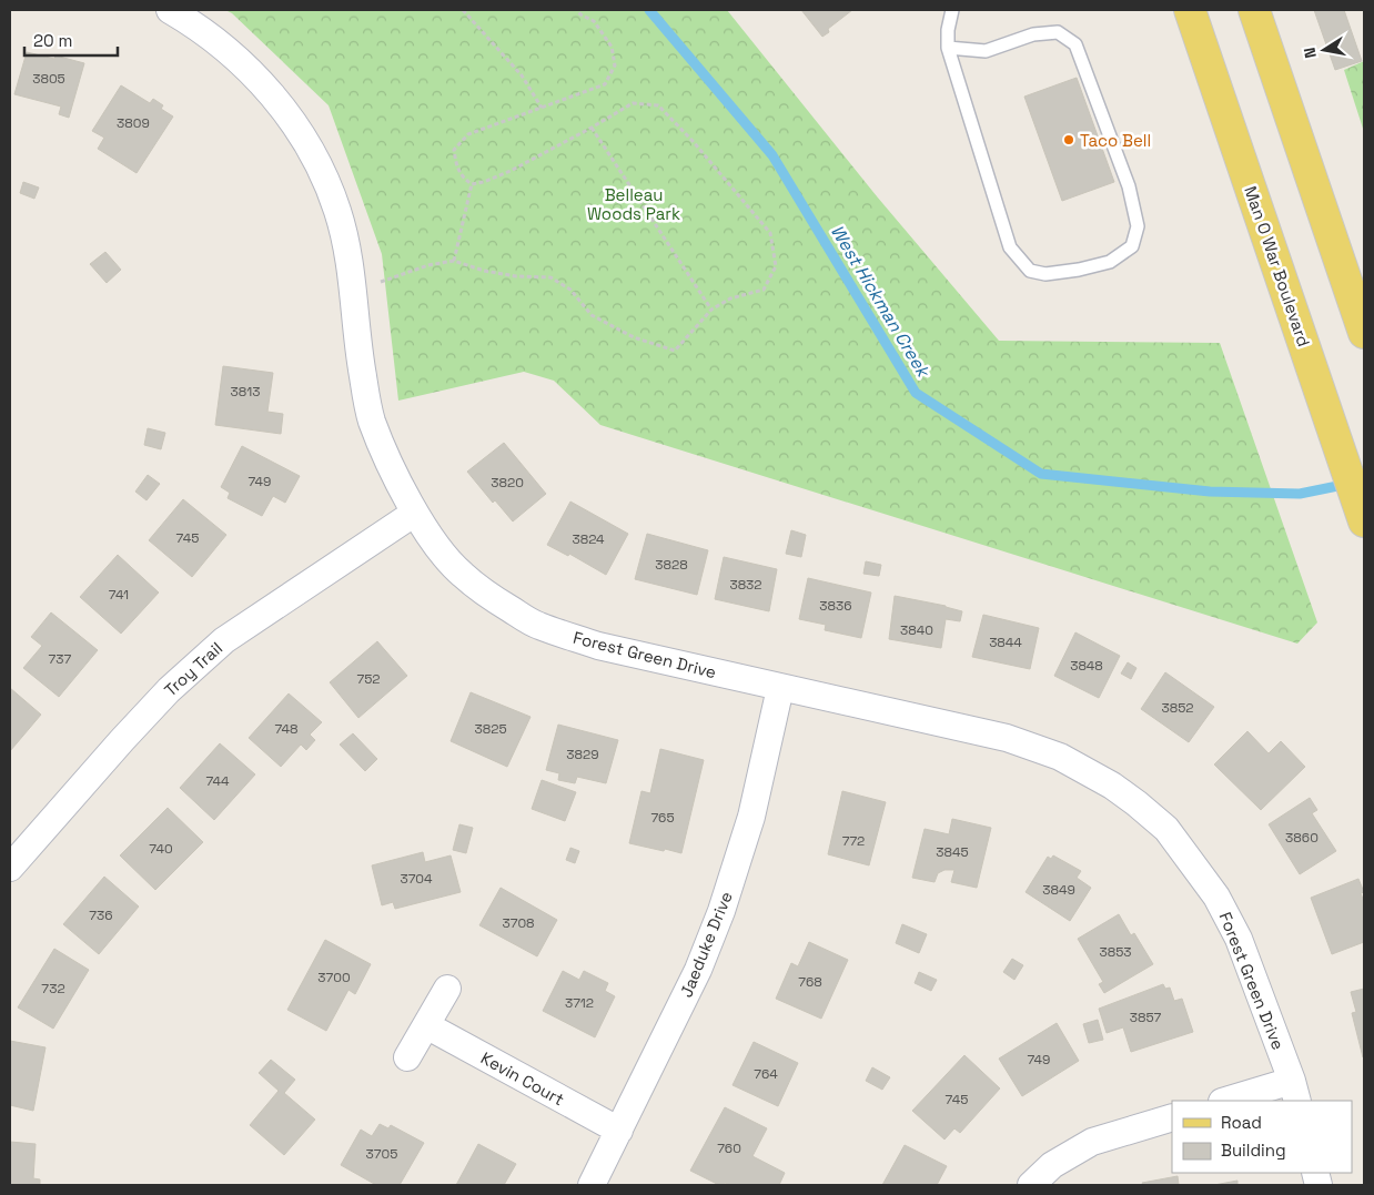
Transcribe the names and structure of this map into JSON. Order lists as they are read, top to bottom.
{
  "streets": {
    "main road": ["Man O War Boulevard"],
    "street": [
      "Forest Green Drive",
      "Troy Trail",
      "Jaeduke Drive",
      "Kevin Court"
    ]
  },
  "crossings": [
    ["Forest Green Drive", "Troy Trail"],
    ["Forest Green Drive", "Jaeduke Drive"],
    ["Jaeduke Drive", "Kevin Court"]
  ],
  "water": ["West Hickman Creek"],
  "parks": ["Belleau Woods Park"],
  "places": ["Taco Bell"],
  "house_numbers": [
    "3805",
    "3809",
    "3813",
    "749",
    "3820",
    "745",
    "3824",
    "3828",
    "3832",
    "741",
    "3836",
    "3840",
    "3844",
    "737",
    "3848",
    "752",
    "3852",
    "748",
    "3825",
    "3829",
    "744",
    "765",
    "3860",
    "772",
    "740",
    "3845",
    "3704",
    "3849",
    "736",
    "3708",
    "3853",
    "3700",
    "768",
    "732",
    "3712",
    "3857",
    "749",
    "764",
    "745",
    "760",
    "3705"
  ],
  "legend": ["Road", "Building"],
  "scale_bar": "20 m",
  "north": "left"
}
